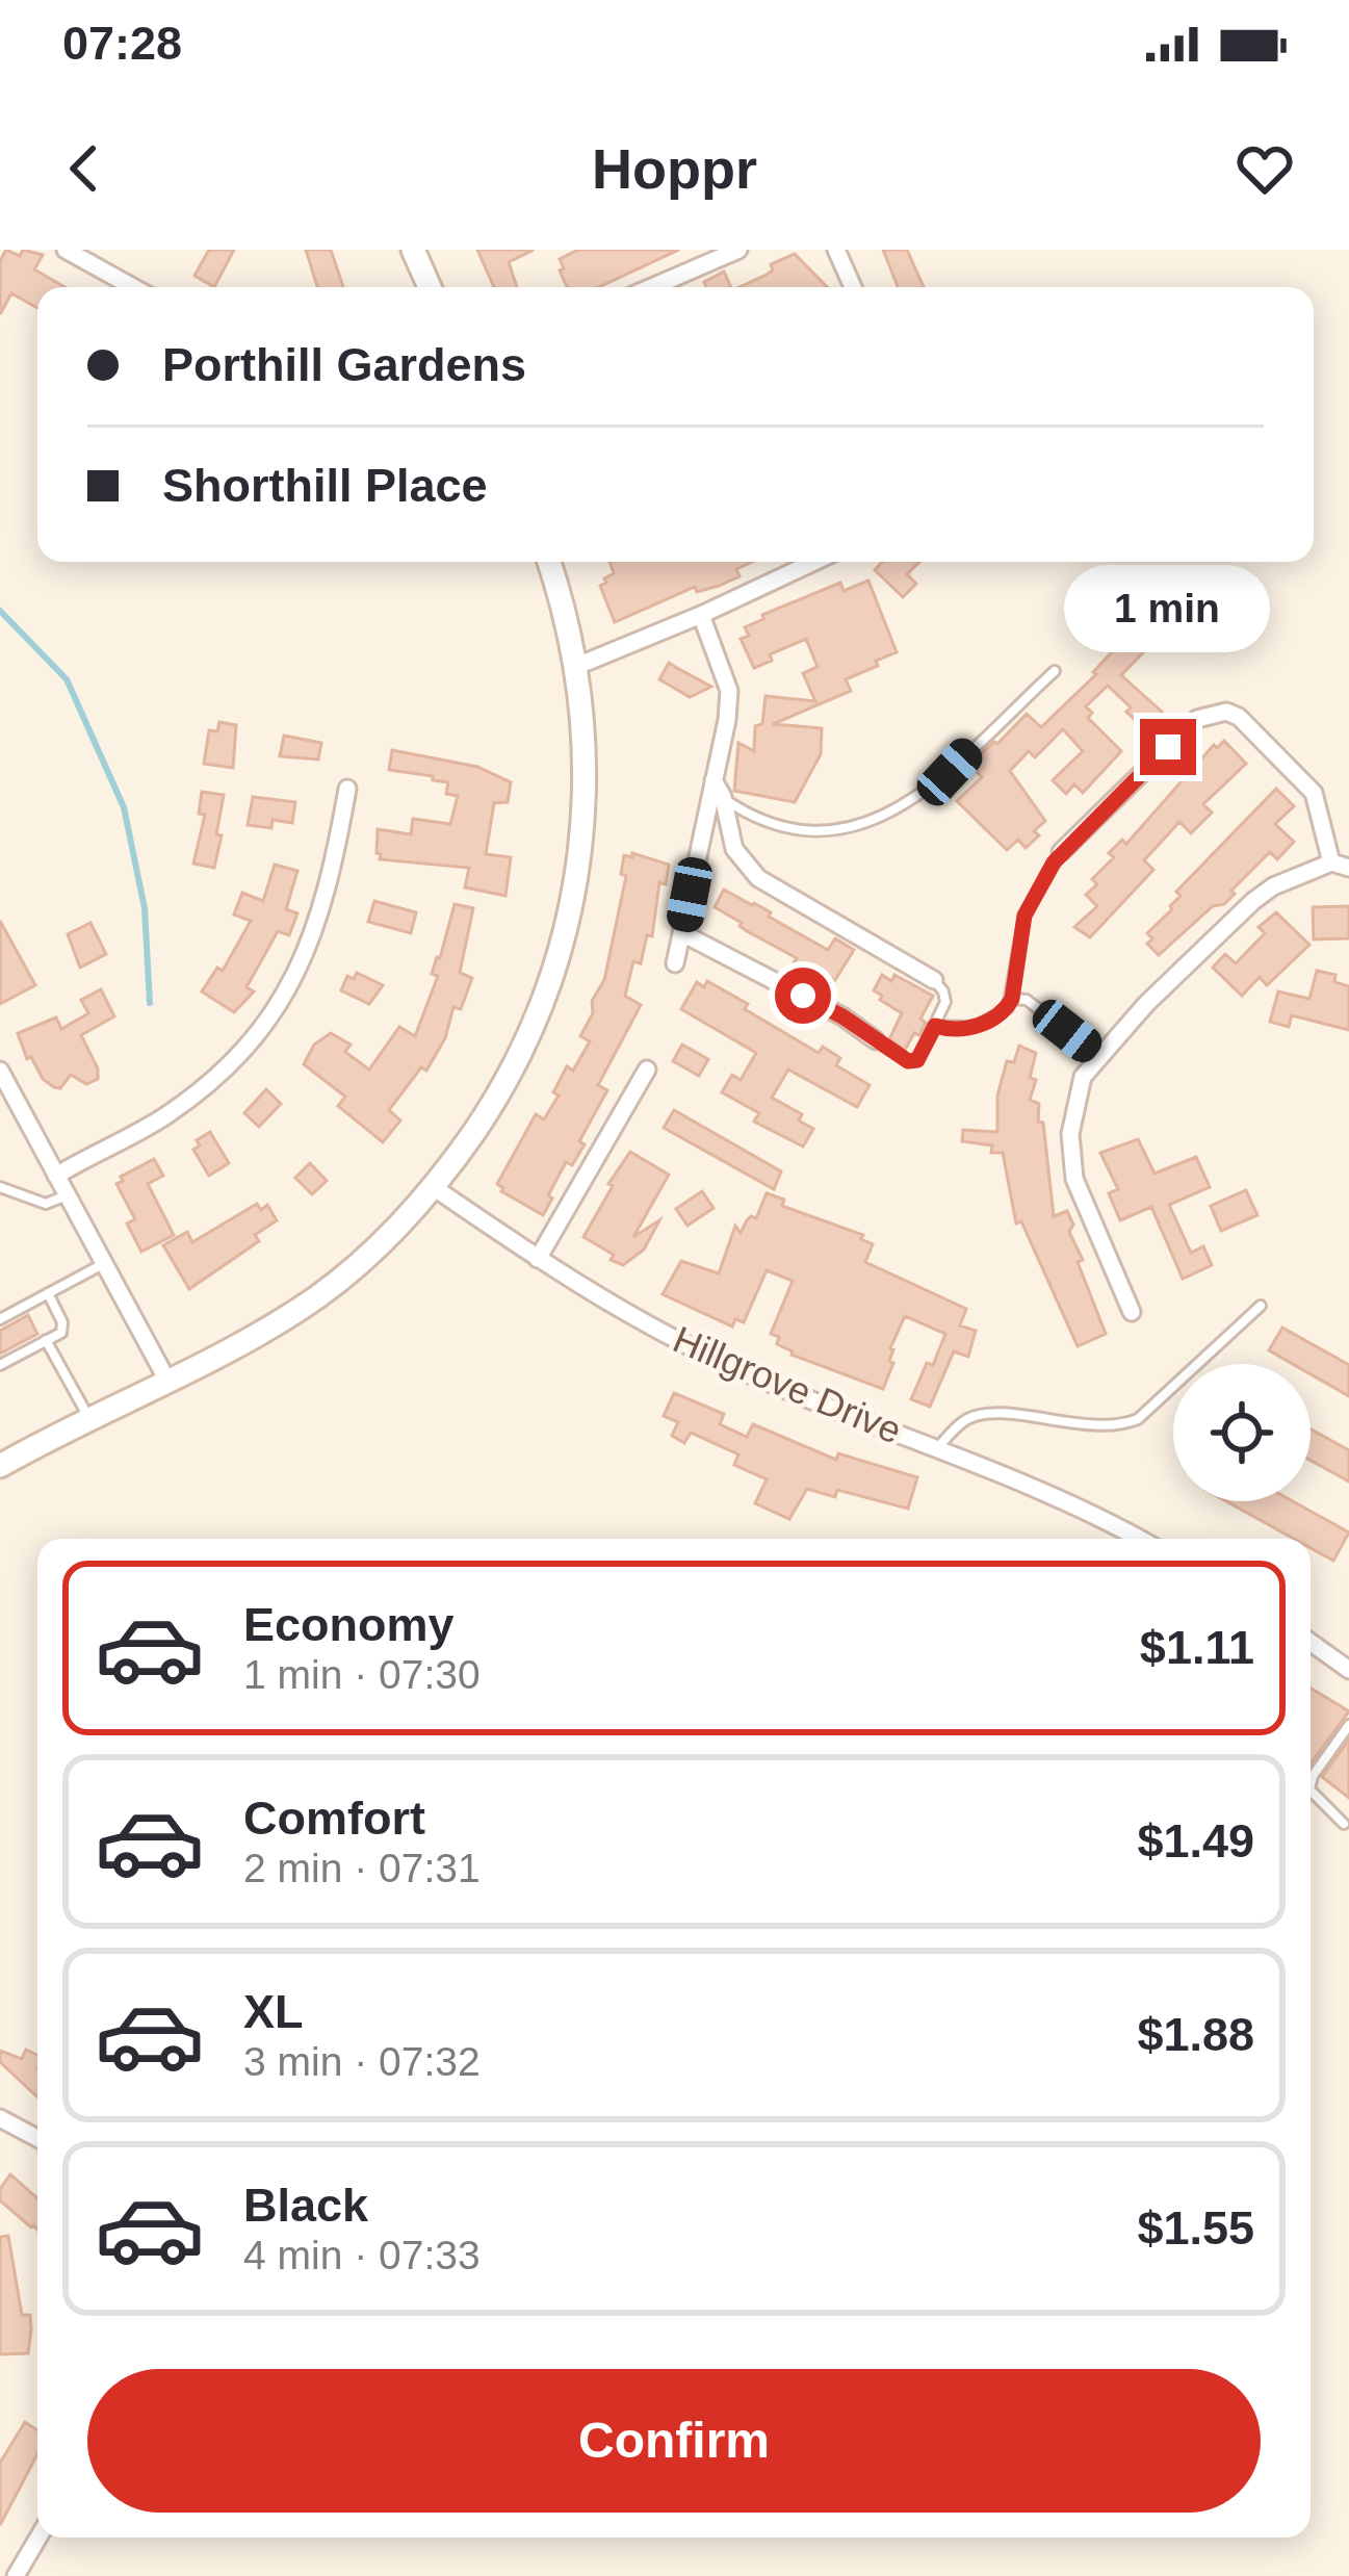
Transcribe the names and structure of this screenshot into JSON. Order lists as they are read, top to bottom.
{
  "streets": {
    "street": ["Hillgrove Drive"]
  },
  "page": {
    "status": "07:28",
    "header": "Hoppr",
    "banner": ["Porthill Gardens", "Shorthill Place"],
    "bubble": "1 min",
    "list": [
      {
        "name": "Economy",
        "note": "1 min · 07:30",
        "value": "$1.11"
      },
      {
        "name": "Comfort",
        "note": "2 min · 07:31",
        "value": "$1.49"
      },
      {
        "name": "XL",
        "note": "3 min · 07:32",
        "value": "$1.88"
      },
      {
        "name": "Black",
        "note": "4 min · 07:33",
        "value": "$1.55"
      }
    ],
    "buttons": "Confirm"
  }
}
